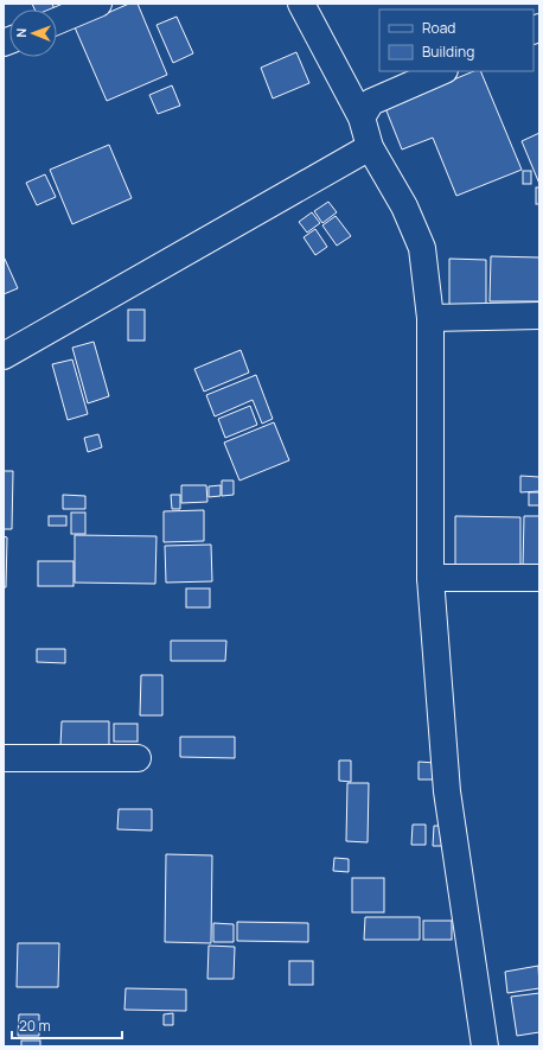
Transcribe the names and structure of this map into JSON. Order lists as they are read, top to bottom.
{
  "legend": ["Road", "Building"],
  "scale_bar": "20 m",
  "north": "left"
}
